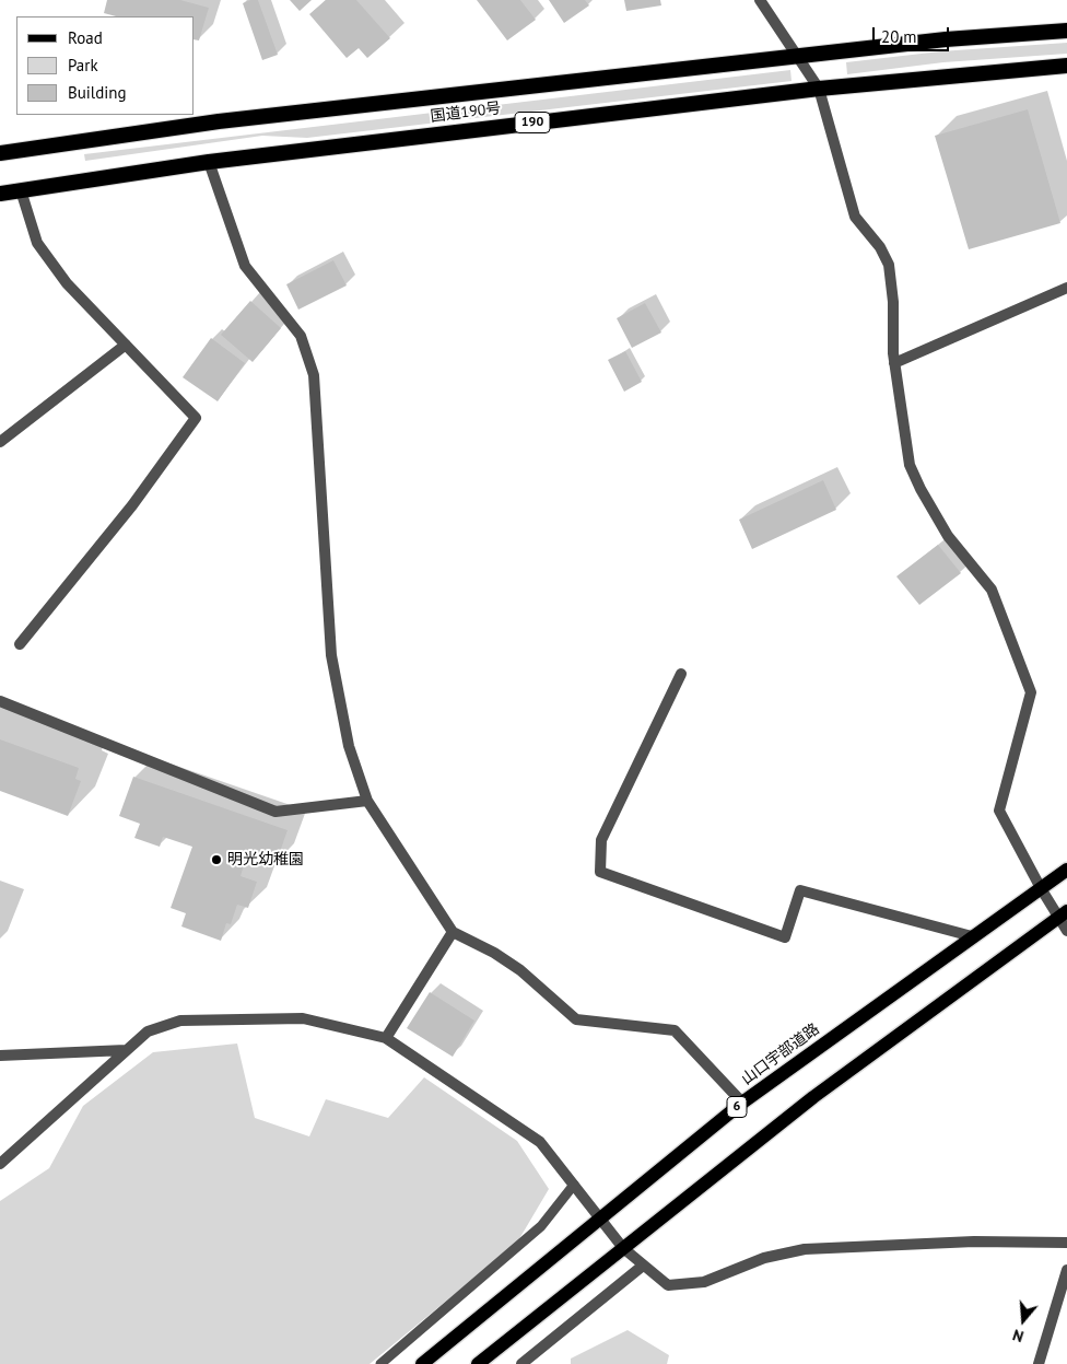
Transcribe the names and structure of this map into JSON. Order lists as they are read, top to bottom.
{
  "streets": {
    "highway": ["国道190号", "190"],
    "main road": ["山口宇部道路", "6"]
  },
  "places": ["明光幼稚園"],
  "legend": ["Road", "Park", "Building"],
  "scale_bar": "20 m",
  "north": "bottom"
}
